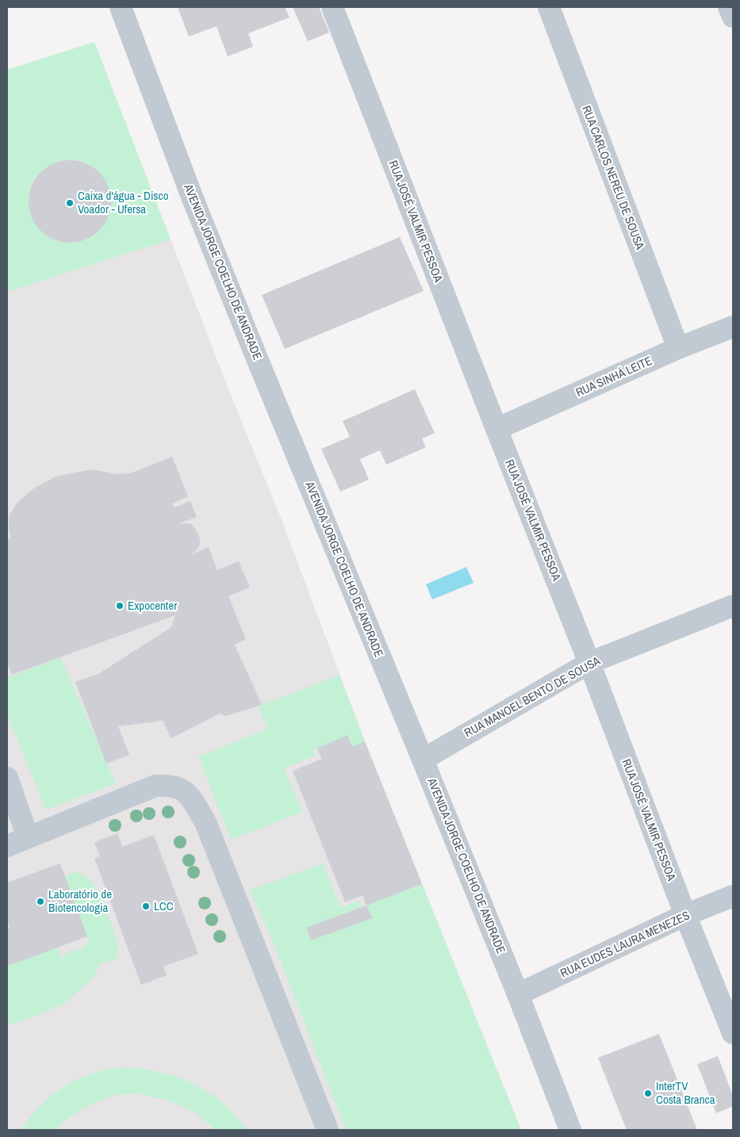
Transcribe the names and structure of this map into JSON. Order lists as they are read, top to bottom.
{
  "streets": {
    "street": [
      "RUA CARLOS NEREU DE SOUSA",
      "RUA JOSÉ VALMIR PESSOA",
      "AVENIDA JORGE COELHO DE ANDRADE",
      "RUA SINHÁ LEITE",
      "RUA MANOEL BENTO DE SOUSA",
      "RUA EUDES LAURA MENEZES"
    ]
  },
  "crossings": [
    ["RUA CARLOS NEREU DE SOUSA", "RUA SINHÁ LEITE"],
    ["RUA JOSÉ VALMIR PESSOA", "RUA SINHÁ LEITE"],
    ["RUA JOSÉ VALMIR PESSOA", "RUA MANOEL BENTO DE SOUSA"],
    ["RUA JOSÉ VALMIR PESSOA", "RUA EUDES LAURA MENEZES"],
    ["AVENIDA JORGE COELHO DE ANDRADE", "RUA MANOEL BENTO DE SOUSA"],
    ["AVENIDA JORGE COELHO DE ANDRADE", "RUA EUDES LAURA MENEZES"]
  ],
  "places": [
    "Caixa d'água - Disco Voador - Ufersa",
    "Expocenter",
    "Laboratório de Biotencologia",
    "LCC",
    "InterTV Costa Branca"
  ]
}
